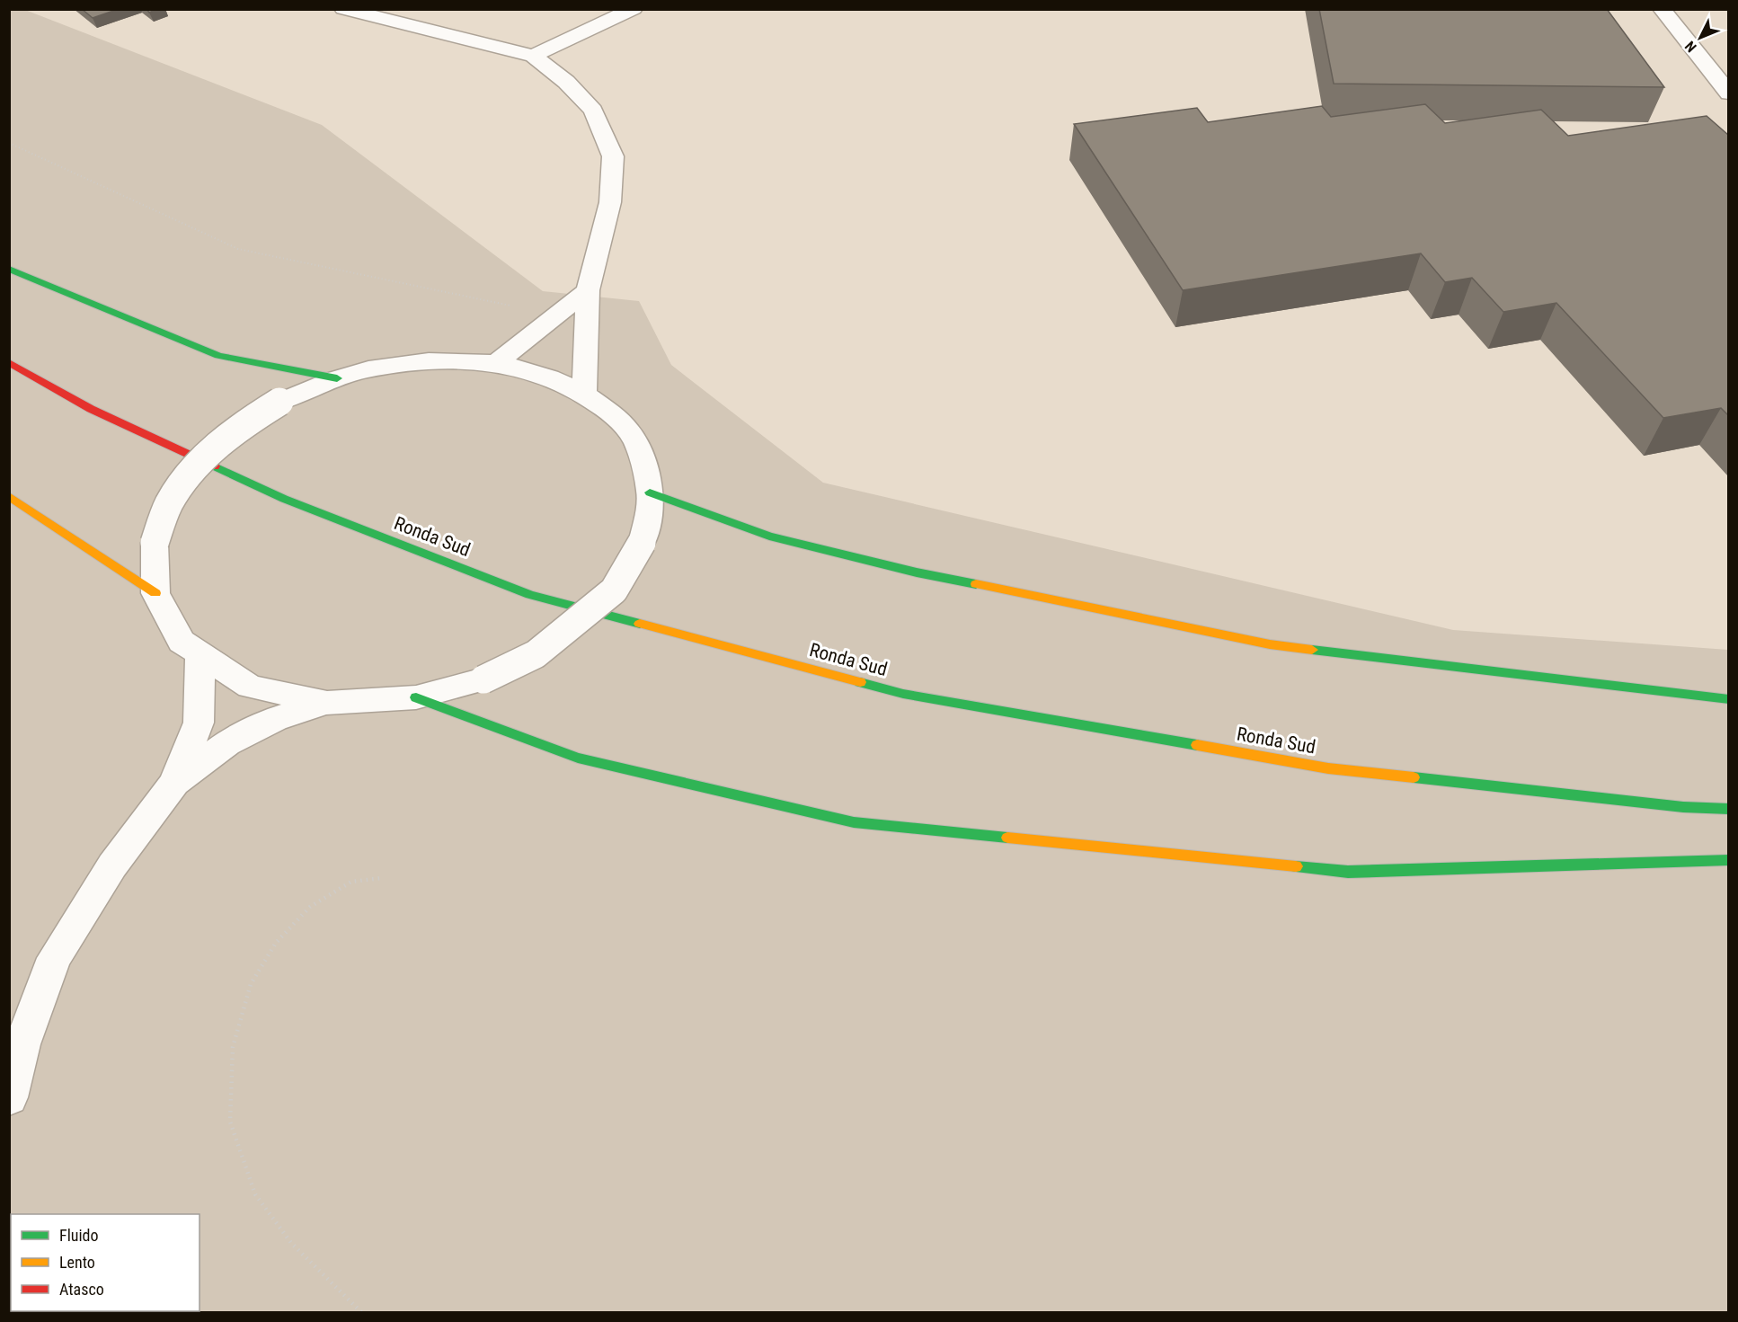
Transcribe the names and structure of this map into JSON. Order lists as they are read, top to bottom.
{
  "streets": {
    "highway": ["Ronda Sud"]
  },
  "legend": ["Fluido", "Lento", "Atasco"],
  "north": "bottom left"
}
